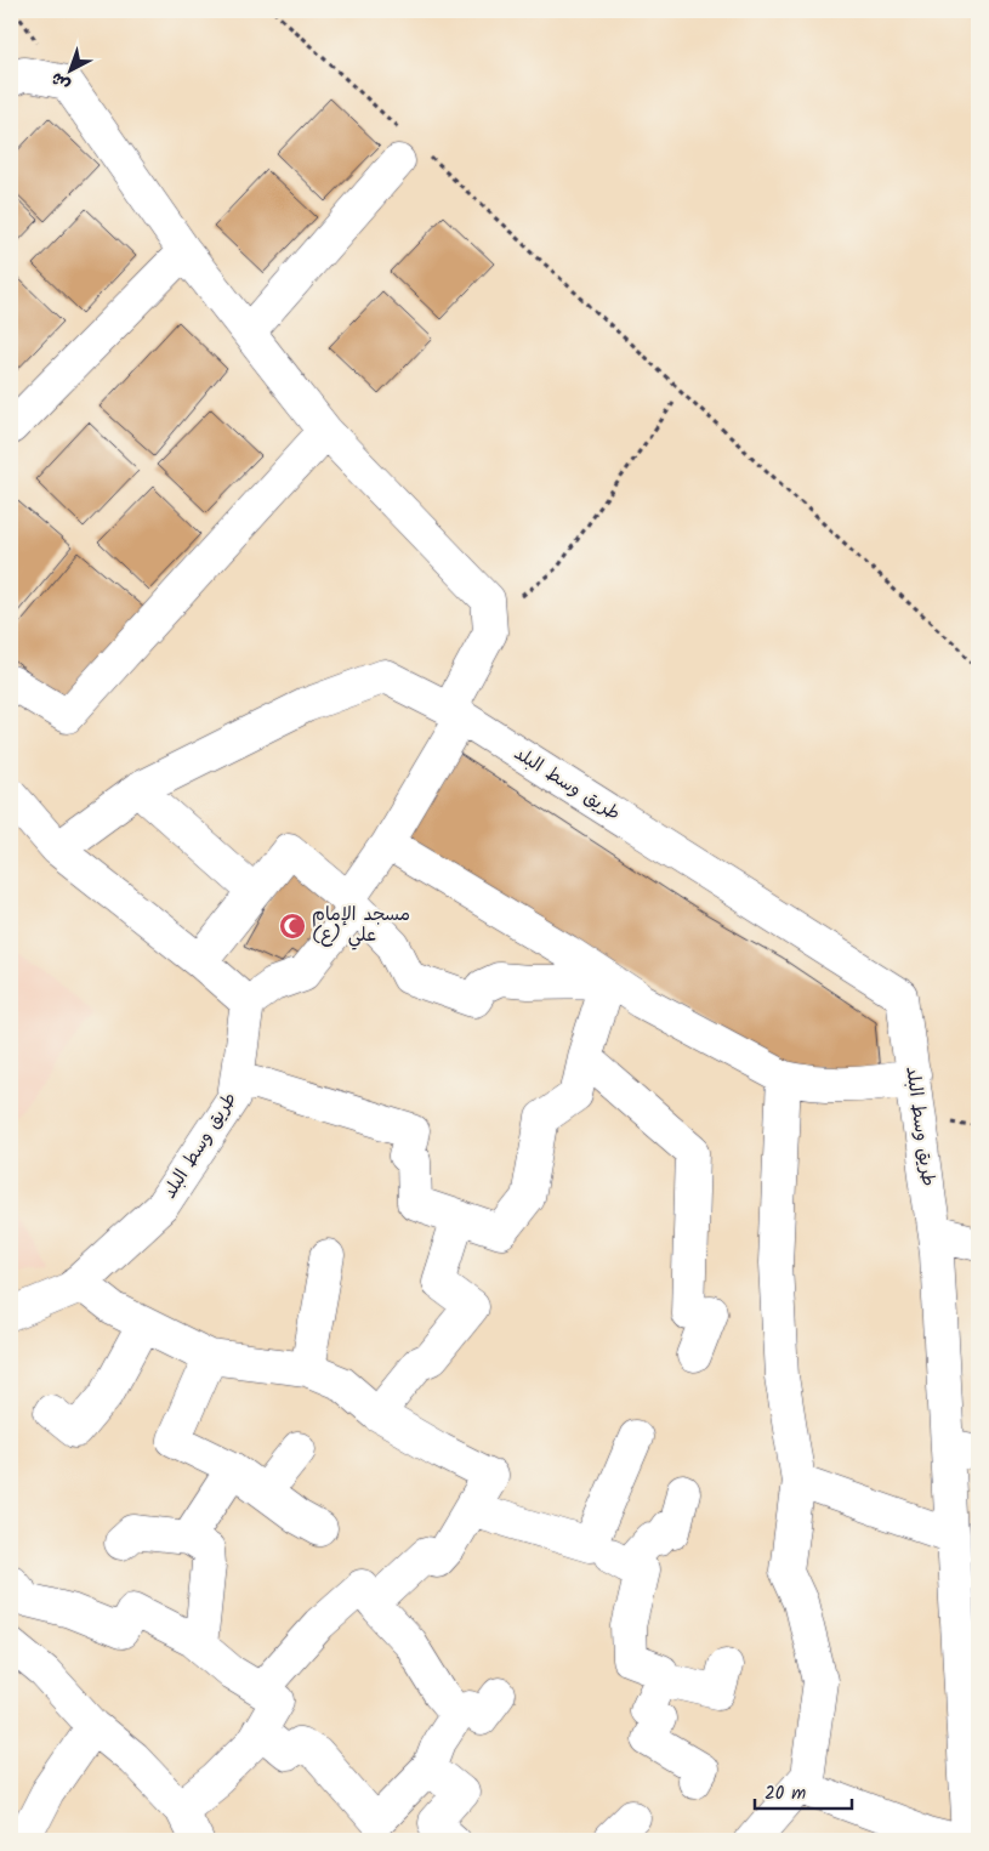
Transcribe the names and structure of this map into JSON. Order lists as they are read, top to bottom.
{
  "streets": {
    "street": ["طريق وسط البلد"]
  },
  "places": {
    "mosque": ["مسجد الإمام علي (ع)"]
  },
  "scale_bar": "20 m",
  "north": "bottom left"
}
